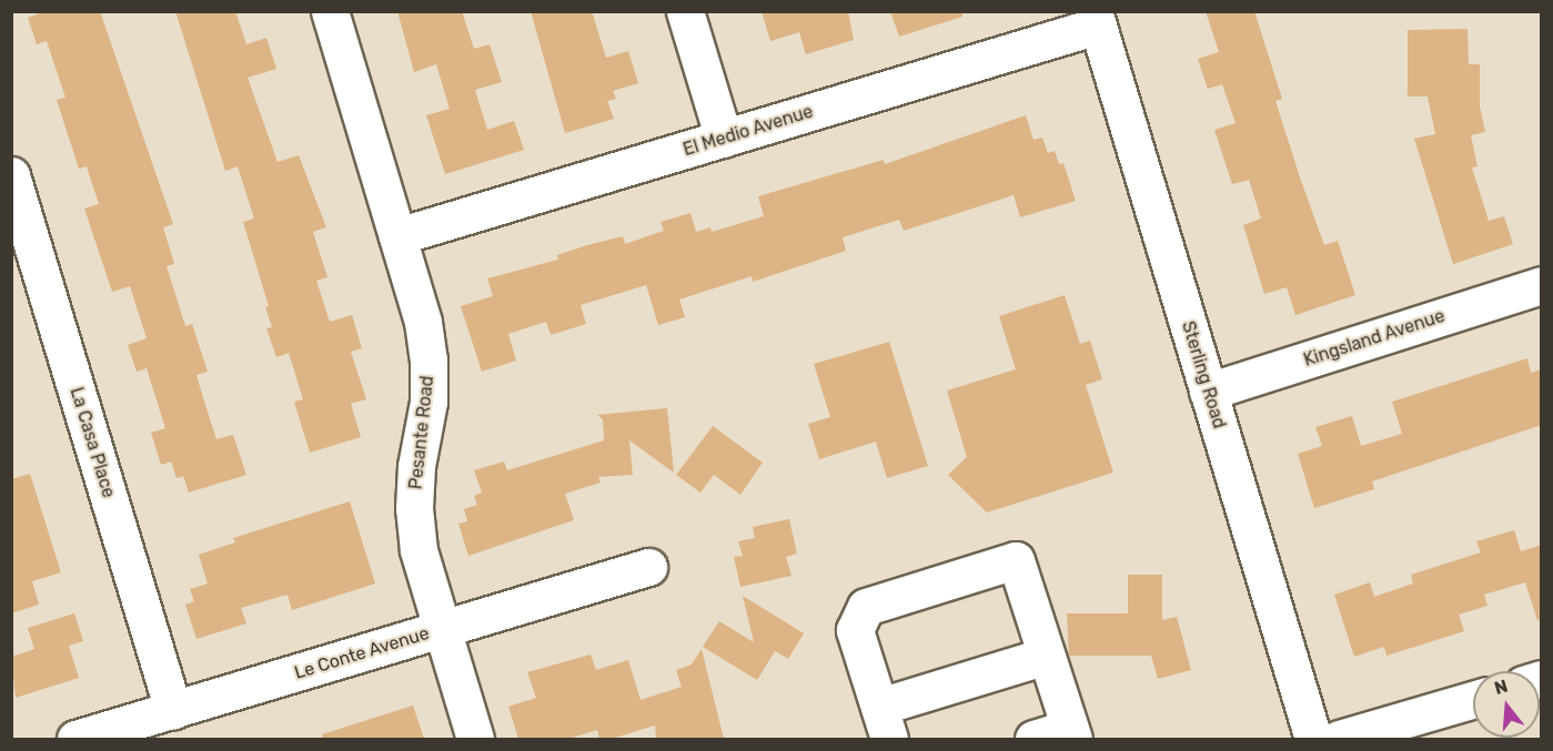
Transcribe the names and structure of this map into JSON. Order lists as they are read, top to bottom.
{
  "streets": {
    "street": [
      "El Medio Avenue",
      "Kingsland Avenue",
      "Sterling Road",
      "Pesante Road",
      "La Casa Place",
      "Le Conte Avenue"
    ]
  },
  "crossings": [
    ["El Medio Avenue", "Sterling Road"],
    ["El Medio Avenue", "Pesante Road"],
    ["Kingsland Avenue", "Sterling Road"],
    ["Pesante Road", "Le Conte Avenue"],
    ["La Casa Place", "Le Conte Avenue"]
  ],
  "north": "top"
}
